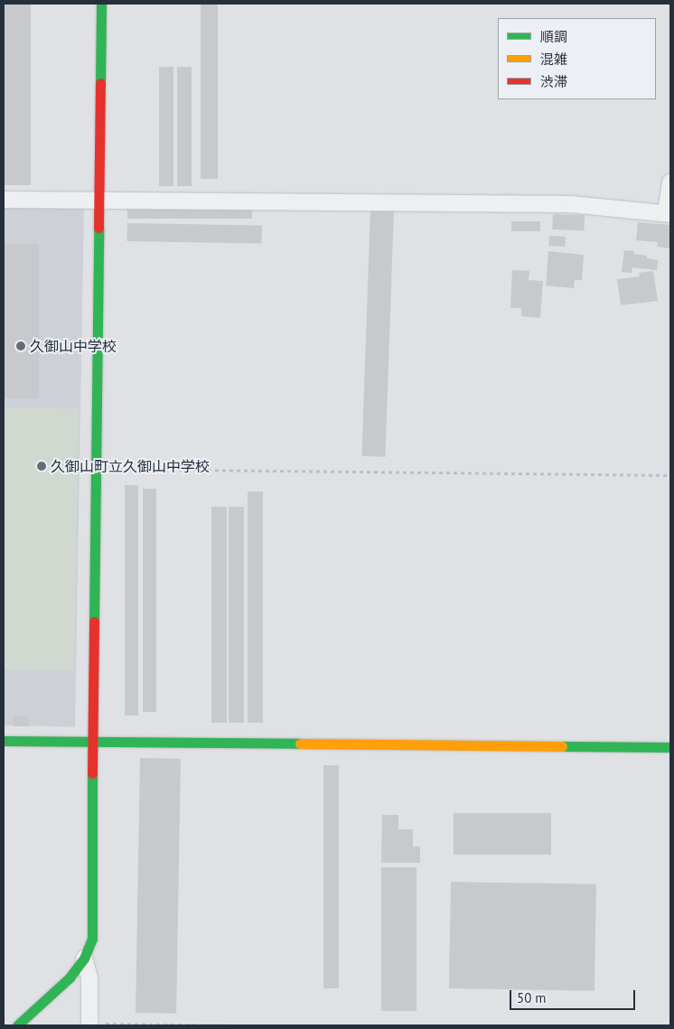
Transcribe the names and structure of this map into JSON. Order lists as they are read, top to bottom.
{
  "places": ["久御山中学校", "久御山町立久御山中学校"],
  "legend": ["順調", "混雑", "渋滞"],
  "scale_bar": "50 m"
}
